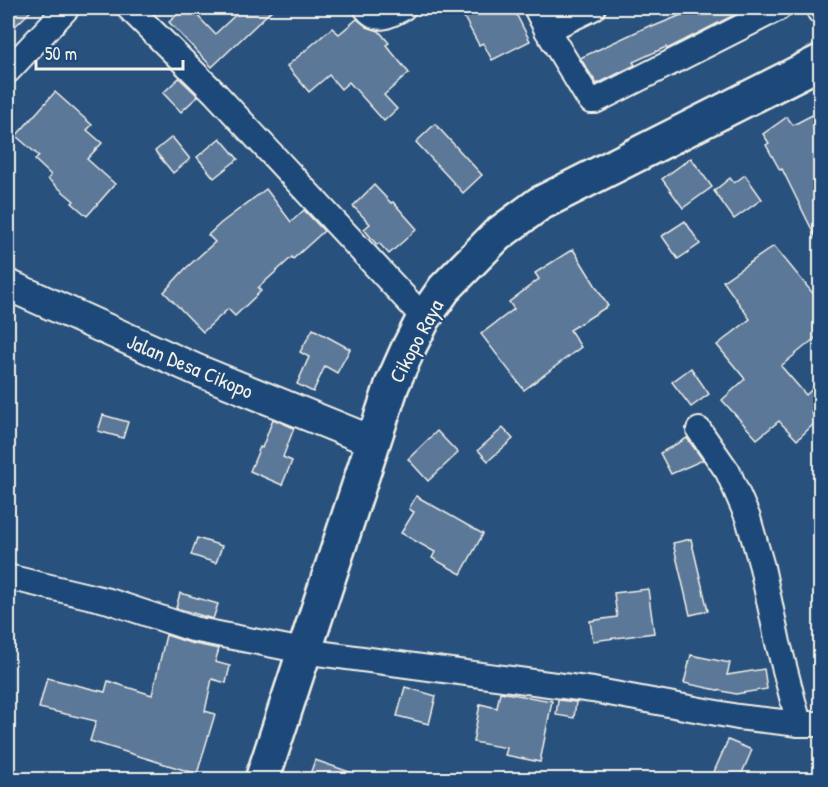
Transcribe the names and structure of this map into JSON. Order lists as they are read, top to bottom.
{
  "streets": {
    "highway": ["Cikopo Raya"],
    "main road": ["Jalan Desa Cikopo"]
  },
  "crossings": [
    ["Cikopo Raya", "Jalan Desa Cikopo"]
  ],
  "scale_bar": "50 m"
}
